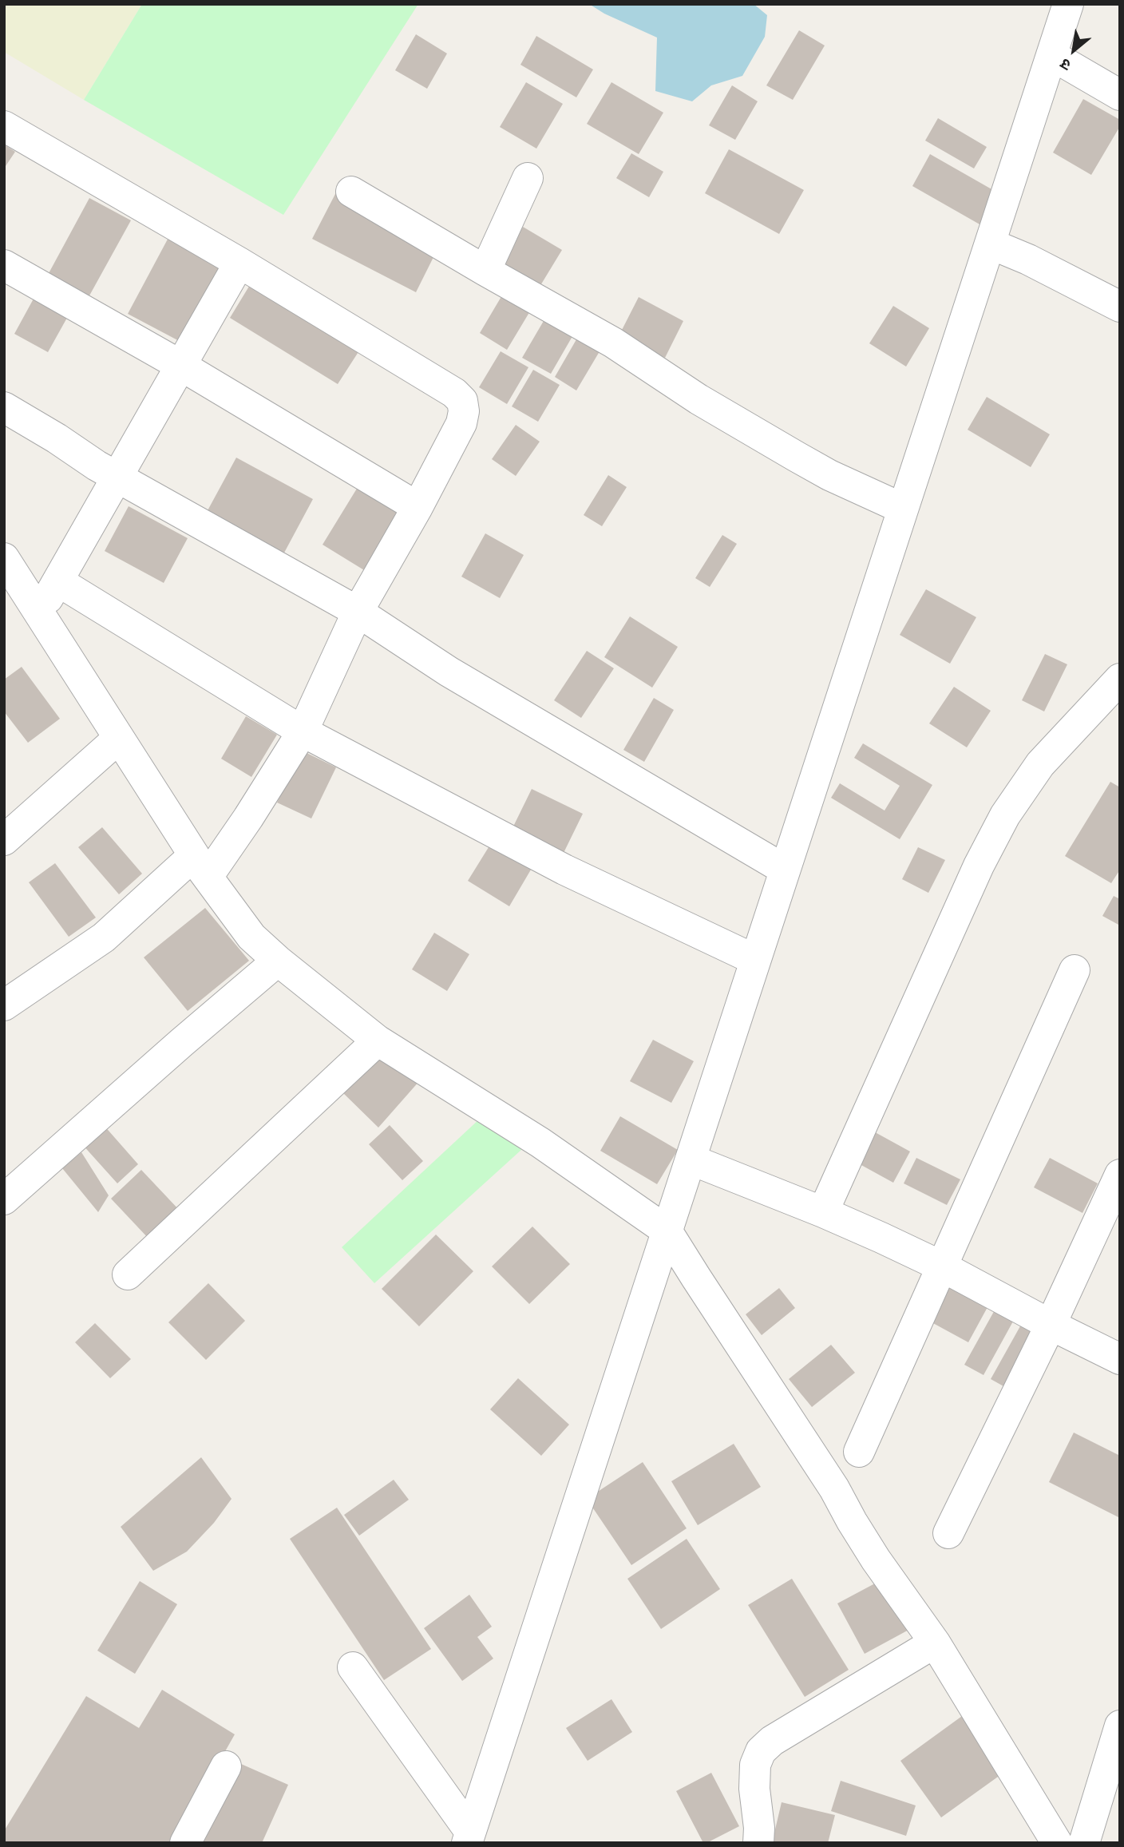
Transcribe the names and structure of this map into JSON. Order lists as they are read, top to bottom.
{
  "north": "bottom left"
}
